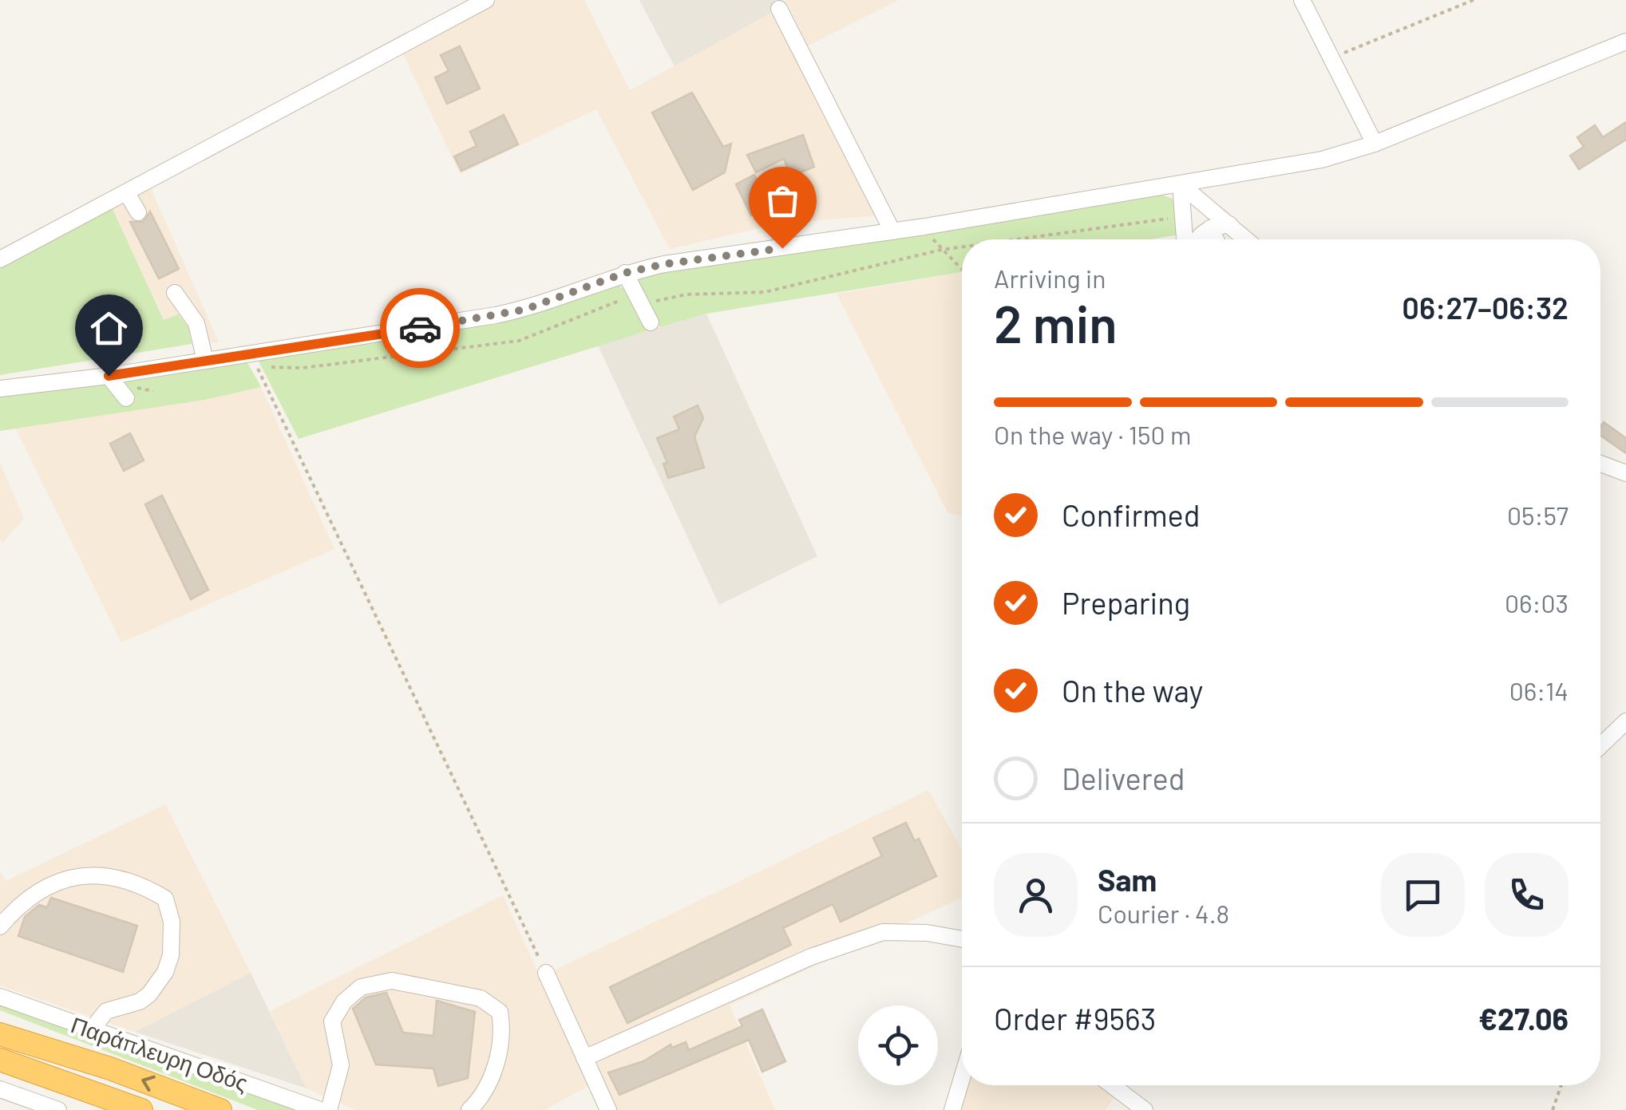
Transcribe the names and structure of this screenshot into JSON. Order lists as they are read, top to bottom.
{
  "streets": {
    "street": ["Παράπλευρη Οδός"]
  },
  "page": {
    "heading": ["2 min", "Arriving in", "06:27–06:32"],
    "panel": [
      "Sam",
      "Courier · 4.8",
      "Order #9563",
      "€27.06"
    ],
    "bar": "On the way · 150 m",
    "list": [
      ["Confirmed", "05:57"],
      ["Preparing", "06:03"],
      ["On the way", "06:14"],
      "Delivered"
    ]
  }
}
